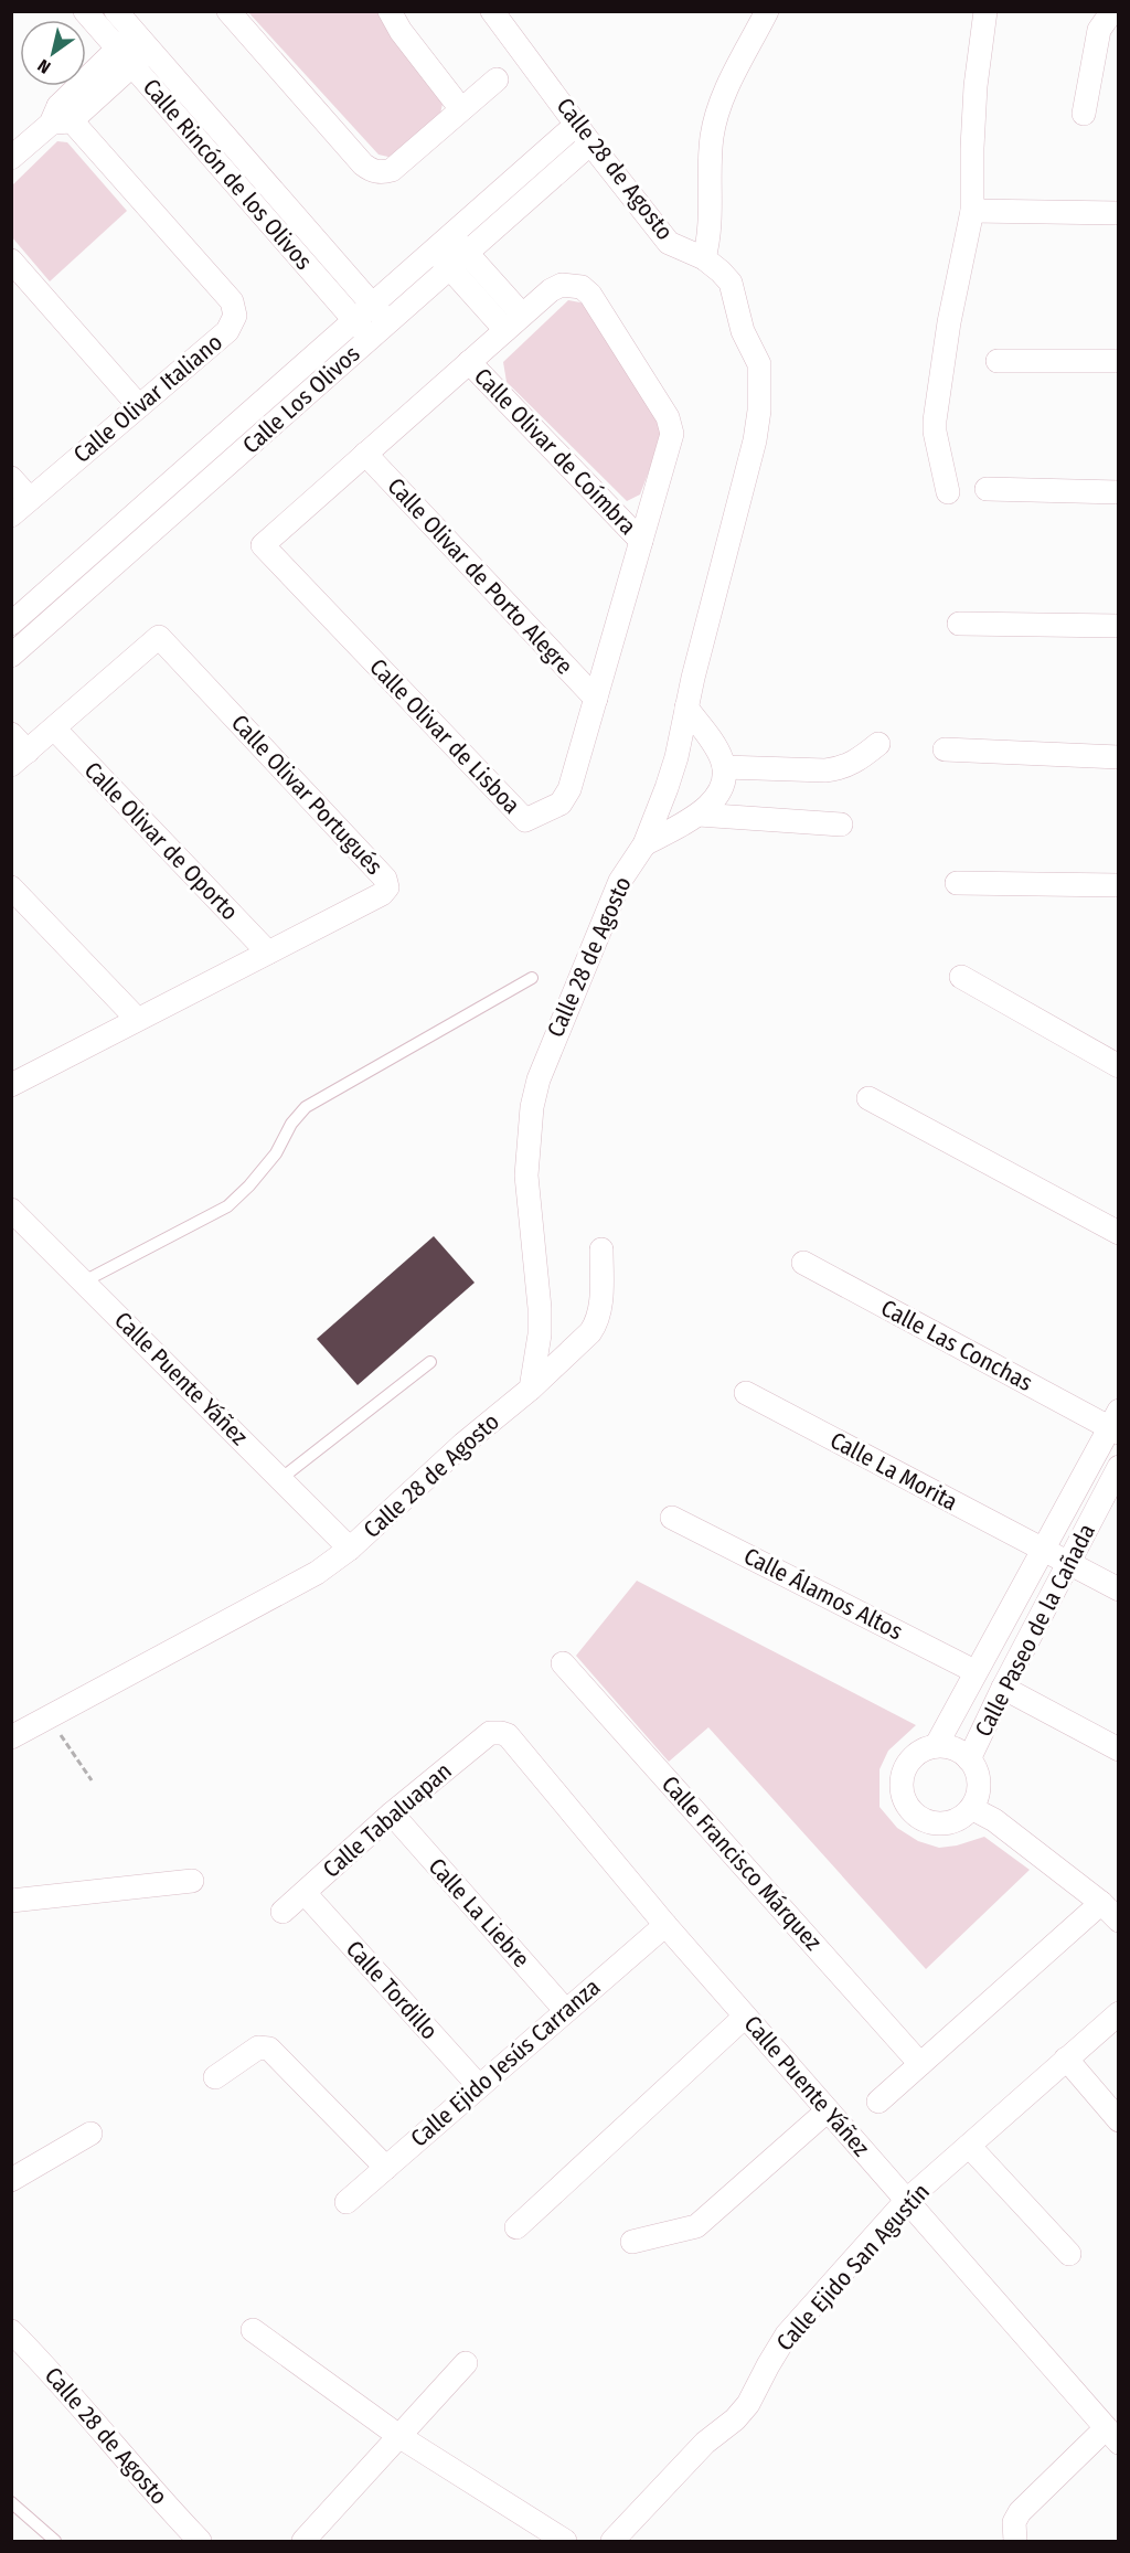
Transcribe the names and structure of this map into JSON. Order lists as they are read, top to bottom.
{
  "streets": {
    "street": [
      "Calle 28 de Agosto",
      "Calle Rincón de los Olivos",
      "Calle Olivar Italiano",
      "Calle Los Olivos",
      "Calle Olivar de Coímbra",
      "Calle Olivar de Porto Alegre",
      "Calle Olivar de Lisboa",
      "Calle Olivar Portugués",
      "Calle Olivar de Oporto",
      "Calle Las Conchas",
      "Calle Puente Yáñez",
      "Calle La Morita",
      "Calle Álamos Altos",
      "Calle Paseo de la Cañada",
      "Calle Tabaluapan",
      "Calle Francisco Márquez",
      "Calle La Liebre",
      "Calle Tordillo",
      "Calle Ejido Jesús Carranza",
      "Calle Ejido San Agustín"
    ]
  },
  "crossings": [
    ["Calle 28 de Agosto", "Calle Los Olivos"],
    ["Calle 28 de Agosto", "Calle Puente Yáñez"],
    ["Calle Rincón de los Olivos", "Calle Los Olivos"],
    ["Calle Olivar de Coímbra", "Calle Olivar de Lisboa"],
    ["Calle Olivar de Porto Alegre", "Calle Olivar de Lisboa"],
    ["Calle Olivar Portugués", "Calle Olivar de Oporto"],
    ["Calle Las Conchas", "Calle Paseo de la Cañada"],
    ["Calle Puente Yáñez", "Calle Tabaluapan"],
    ["Calle Puente Yáñez", "Calle Ejido Jesús Carranza"],
    ["Calle Puente Yáñez", "Calle Ejido San Agustín"],
    ["Calle La Morita", "Calle Paseo de la Cañada"],
    ["Calle Álamos Altos", "Calle Paseo de la Cañada"],
    ["Calle Tabaluapan", "Calle La Liebre"],
    ["Calle Tabaluapan", "Calle Tordillo"],
    ["Calle La Liebre", "Calle Ejido Jesús Carranza"],
    ["Calle Tordillo", "Calle Ejido Jesús Carranza"]
  ],
  "north": "bottom left"
}
